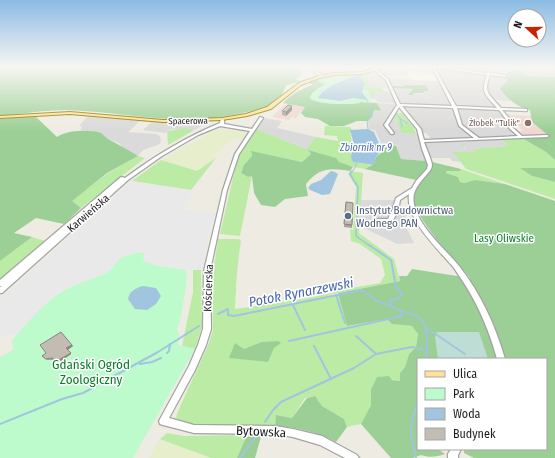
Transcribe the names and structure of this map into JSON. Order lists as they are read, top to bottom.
{
  "streets": {
    "main road": ["Spacerowa"],
    "street": ["Karwieńska", "Kościerska", "Bytowska"]
  },
  "crossings": [
    ["Spacerowa", "Karwieńska"],
    ["Kościerska", "Bytowska"]
  ],
  "water": ["Zbiornik nr 9", "Potok Rynarzewski"],
  "parks": ["Lasy Oliwskie", "Gdański Ogród Zoologiczny"],
  "places": ["Żłobek \"Tulik\"", "Instytut Budownictwa Wodnego PAN"],
  "legend": [
    "Ulica",
    "Park",
    "Woda",
    "Budynek"
  ],
  "north": "left"
}
